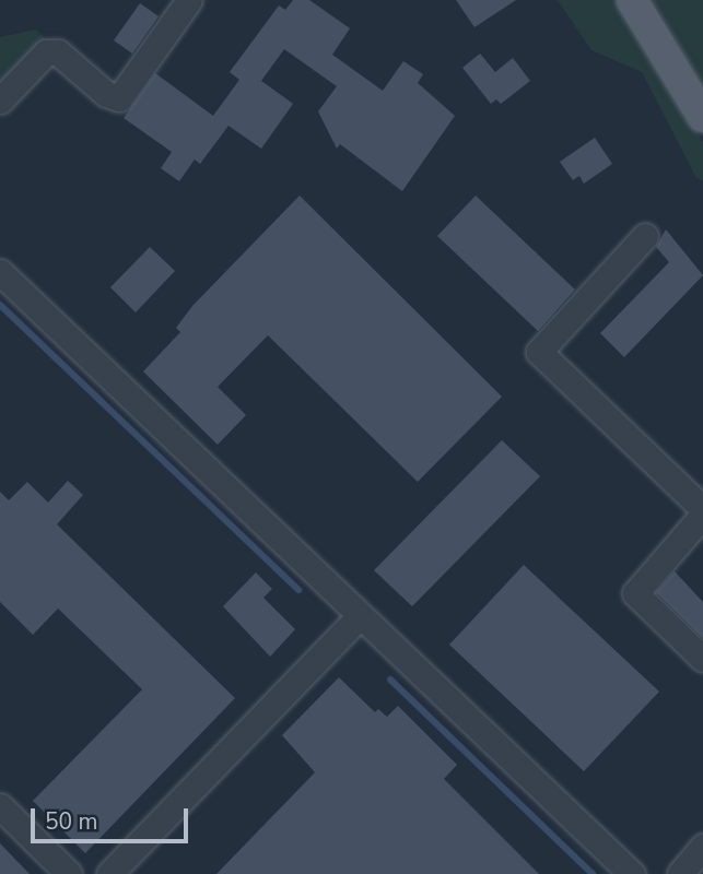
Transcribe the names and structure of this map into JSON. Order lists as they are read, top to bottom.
{
  "scale_bar": "50 m"
}
